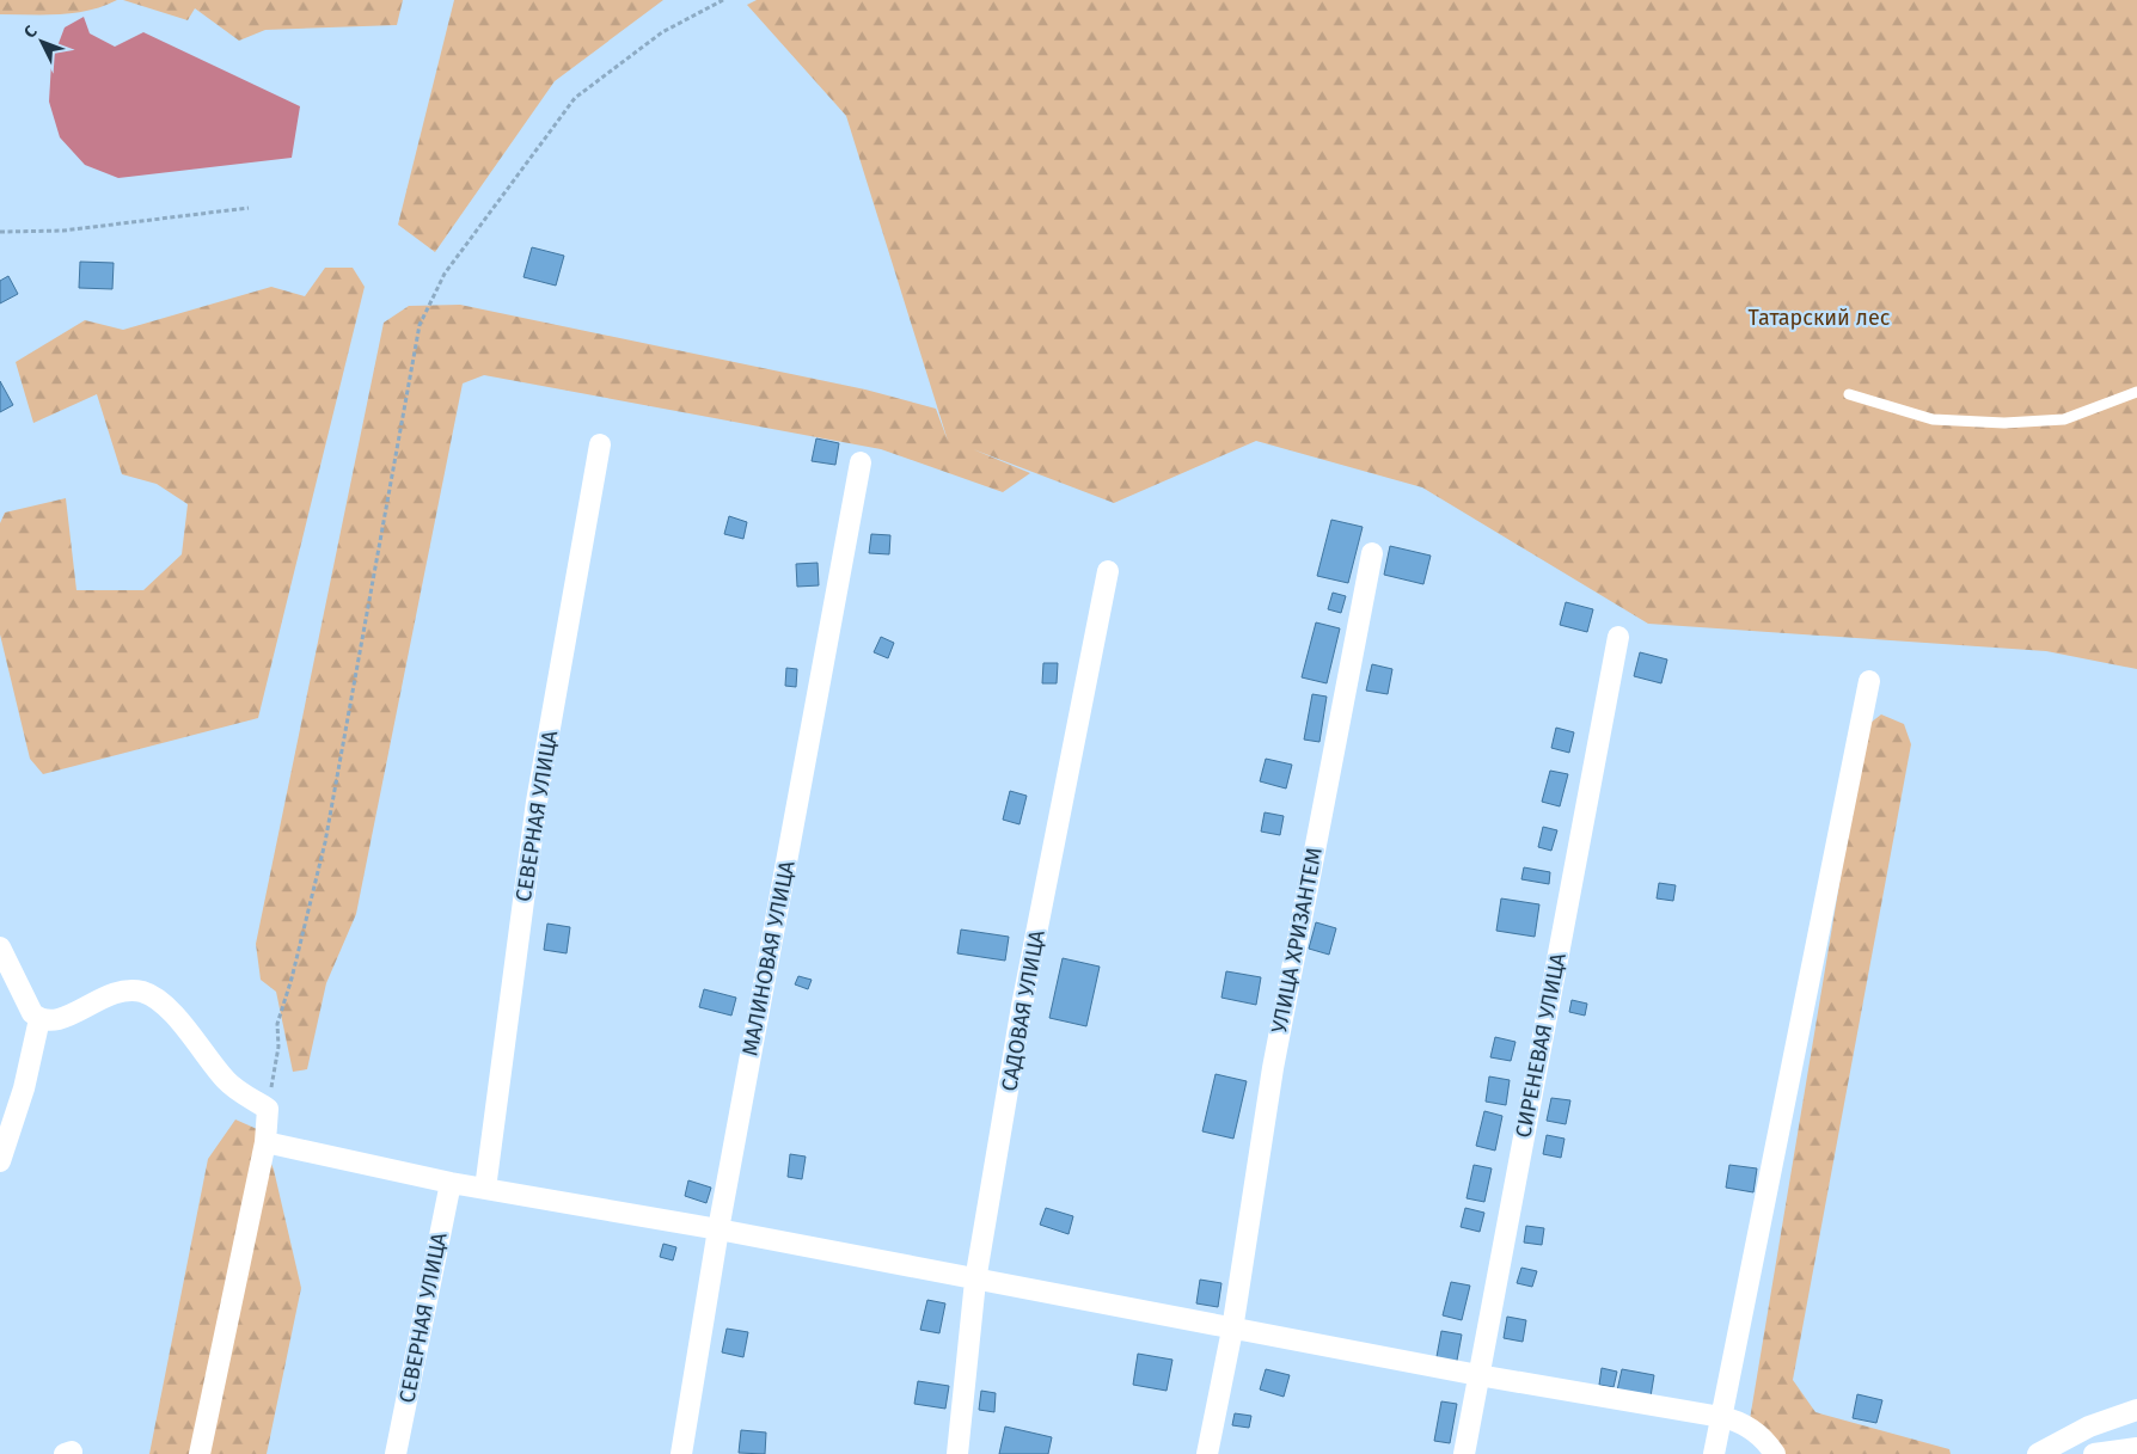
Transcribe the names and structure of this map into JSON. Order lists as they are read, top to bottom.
{
  "streets": {
    "street": [
      "СЕВЕРНАЯ УЛИЦА",
      "УЛИЦА ХРИЗАНТЕМ",
      "МАЛИНОВАЯ УЛИЦА",
      "САДОВАЯ УЛИЦА",
      "СИРЕНЕВАЯ УЛИЦА"
    ]
  },
  "parks": ["Татарский лес"],
  "north": "top left"
}
